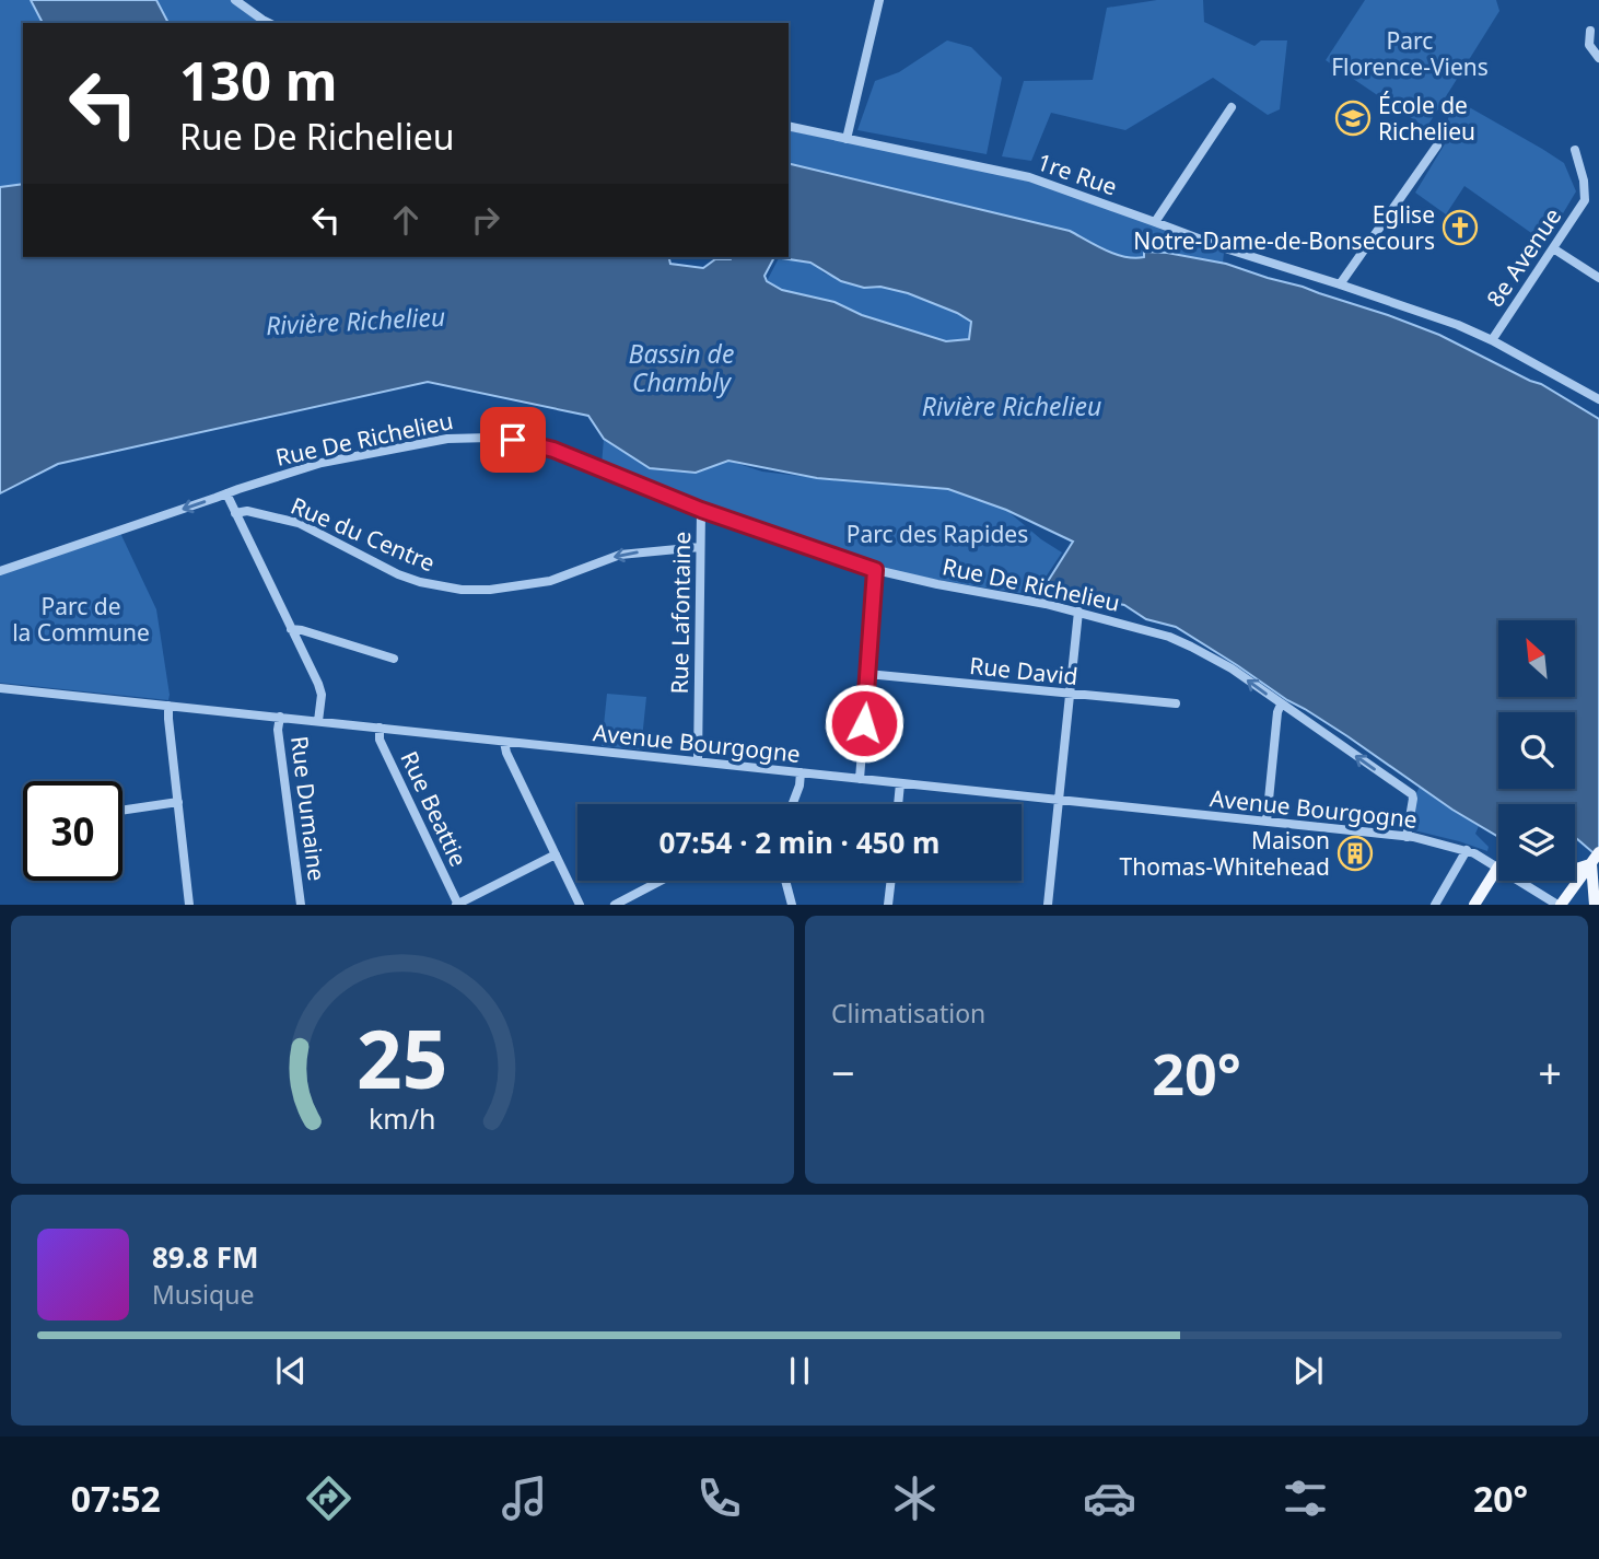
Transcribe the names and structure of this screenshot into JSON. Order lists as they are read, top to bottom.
{
  "streets": {
    "street": [
      "1re Rue",
      "8e Avenue",
      "Rue De Richelieu",
      "Rue du Centre",
      "Rue Lafontaine",
      "Rue David",
      "Avenue Bourgogne",
      "Rue Dumaine",
      "Rue Beattie"
    ]
  },
  "crossings": [
    ["1re Rue", "8e Avenue"],
    ["Rue De Richelieu", "Rue Lafontaine"],
    ["Rue De Richelieu", "Avenue Bourgogne"],
    ["Rue du Centre", "Rue Lafontaine"],
    ["Rue Lafontaine", "Avenue Bourgogne"],
    ["Avenue Bourgogne", "Rue Dumaine"],
    ["Avenue Bourgogne", "Rue Beattie"]
  ],
  "one_way": ["Rue De Richelieu", "Rue du Centre"],
  "water": ["Rivière Richelieu", "Bassin de Chambly"],
  "parks": ["Parc Florence-Viens", "Parc des Rapides", "Parc de la Commune"],
  "places": {
    "school or university": ["École de Richelieu"],
    "church": ["Eglise Notre-Dame-de-Bonsecours"],
    "building": ["Maison Thomas-Whitehead"]
  },
  "north": "top left",
  "page": {
    "turn": ["130 m", "Rue De Richelieu"],
    "limit": "30",
    "trip": "07:54 · 2 min · 450 m",
    "tile": "Climatisation",
    "heat": ["−", "20°", "+"],
    "song": ["89.8 FM", "Musique"],
    "tabs": ["07:52", "20°"],
    "gauge": ["25", "km/h"]
  }
}
